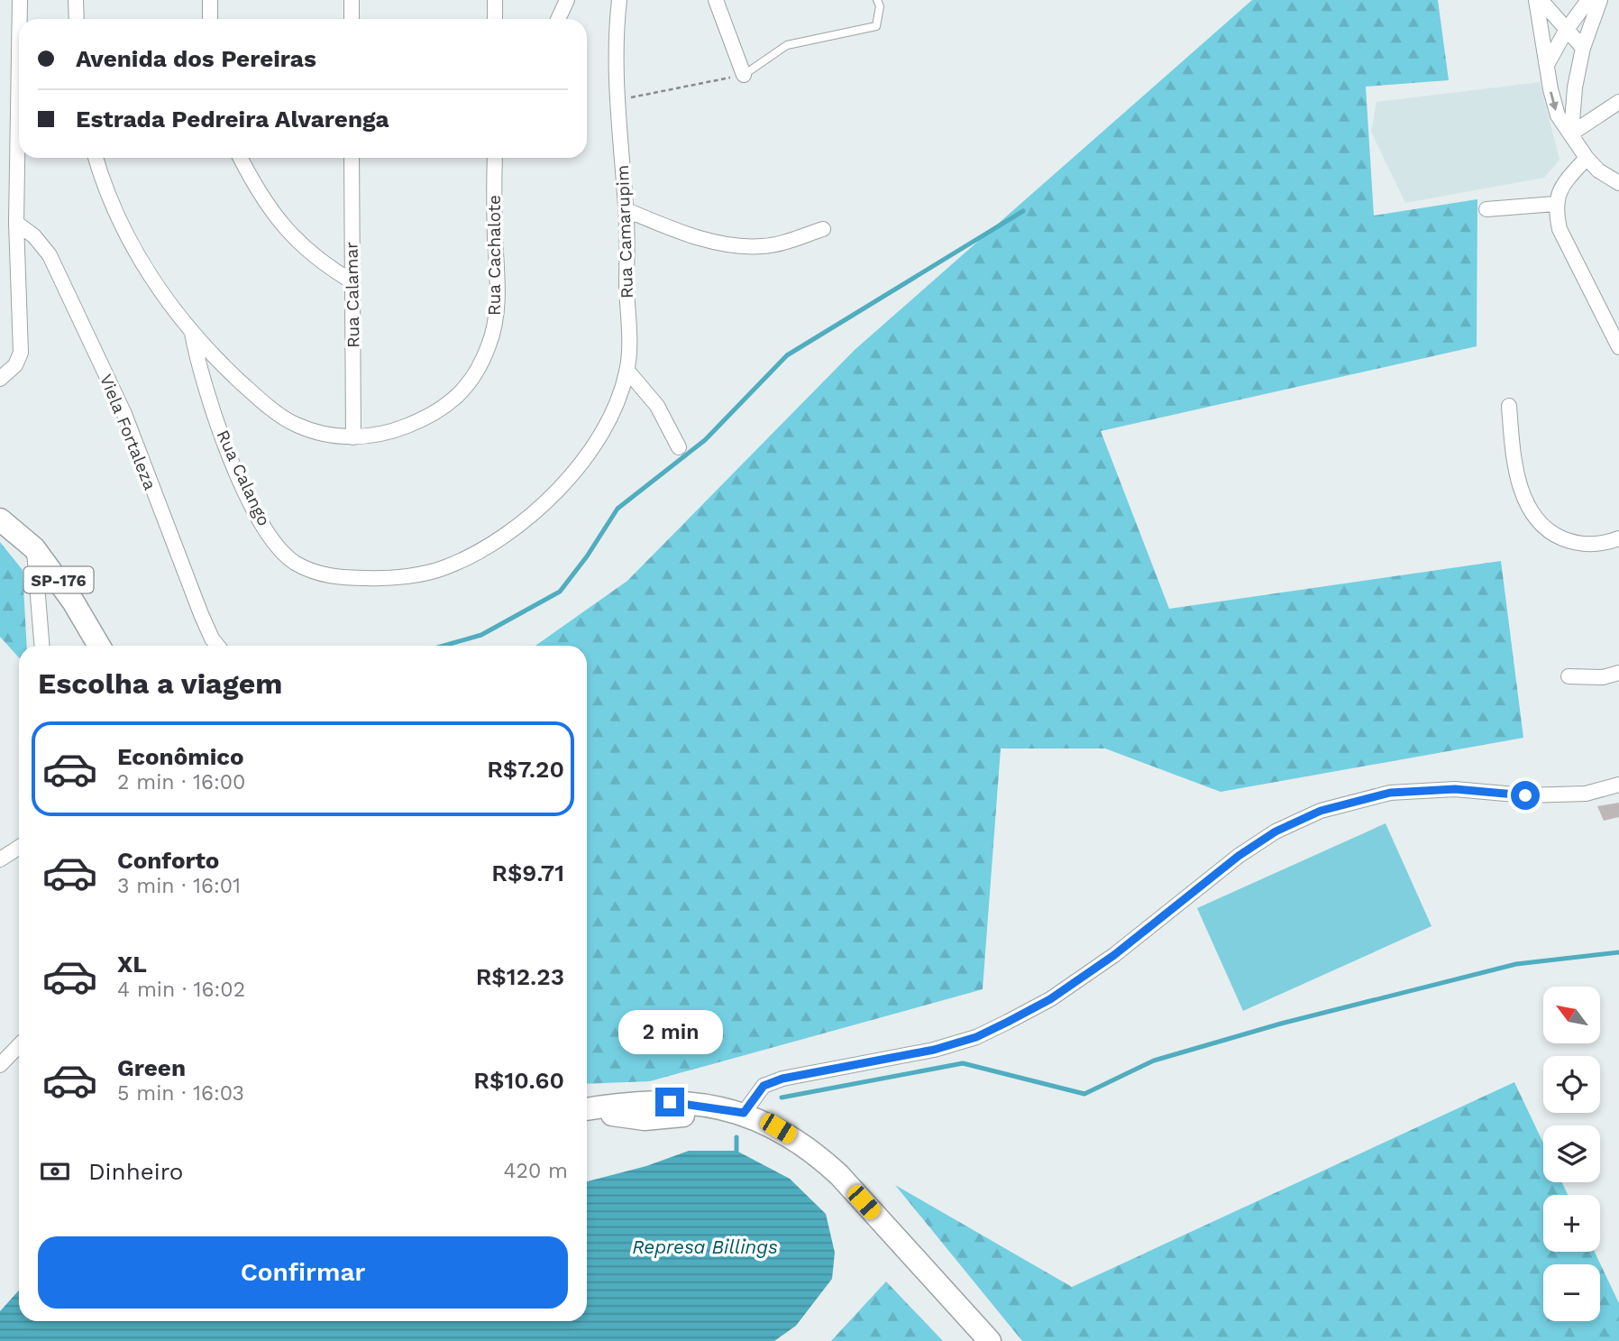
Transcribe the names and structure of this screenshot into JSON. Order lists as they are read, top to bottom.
{
  "streets": {
    "main road": ["SP-176"],
    "street": [
      "Rua Camarupim",
      "Rua Cachalote",
      "Rua Calamar",
      "Viela Fortaleza",
      "Rua Calango"
    ]
  },
  "crossings": [
    ["Rua Camarupim", "Rua Calango"],
    ["Rua Cachalote", "Rua Calamar"],
    ["Rua Cachalote", "Rua Calango"]
  ],
  "water": ["Represa Billings"],
  "north": "top left",
  "page": {
    "banner": ["Avenida dos Pereiras", "Estrada Pedreira Alvarenga"],
    "heading": "Escolha a viagem",
    "list": [
      {
        "name": "Econômico",
        "note": "2 min · 16:00",
        "value": "R$7.20"
      },
      {
        "name": "Conforto",
        "note": "3 min · 16:01",
        "value": "R$9.71"
      },
      {
        "name": "XL",
        "note": "4 min · 16:02",
        "value": "R$12.23"
      },
      {
        "name": "Green",
        "note": "5 min · 16:03",
        "value": "R$10.60"
      }
    ],
    "map_buttons": ["+", "−"],
    "bubble": "2 min",
    "pay": ["Dinheiro", "420 m"],
    "buttons": "Confirmar"
  }
}
